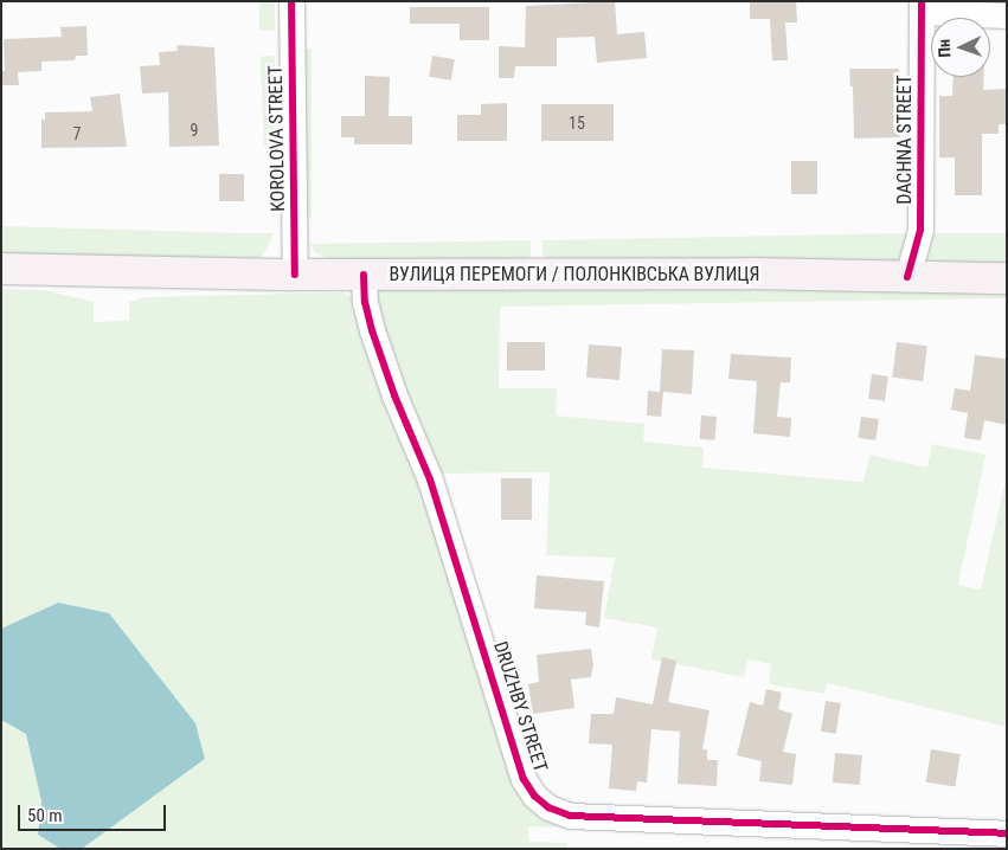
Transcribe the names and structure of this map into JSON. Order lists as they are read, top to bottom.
{
  "streets": {
    "main road": ["ВУЛИЦЯ ПЕРЕМОГИ / ПОЛОНКІВСЬКА ВУЛИЦЯ"],
    "street": ["KOROLOVA STREET", "DACHNA STREET", "DRUZHBY STREET"]
  },
  "crossings": [
    ["KOROLOVA STREET", "ВУЛИЦЯ ПЕРЕМОГИ / ПОЛОНКІВСЬКА ВУЛИЦЯ"],
    ["DACHNA STREET", "ВУЛИЦЯ ПЕРЕМОГИ / ПОЛОНКІВСЬКА ВУЛИЦЯ"],
    ["ВУЛИЦЯ ПЕРЕМОГИ / ПОЛОНКІВСЬКА ВУЛИЦЯ", "DRUZHBY STREET"]
  ],
  "house_numbers": ["15", "9", "7"],
  "scale_bar": "50 m",
  "north": "left"
}
